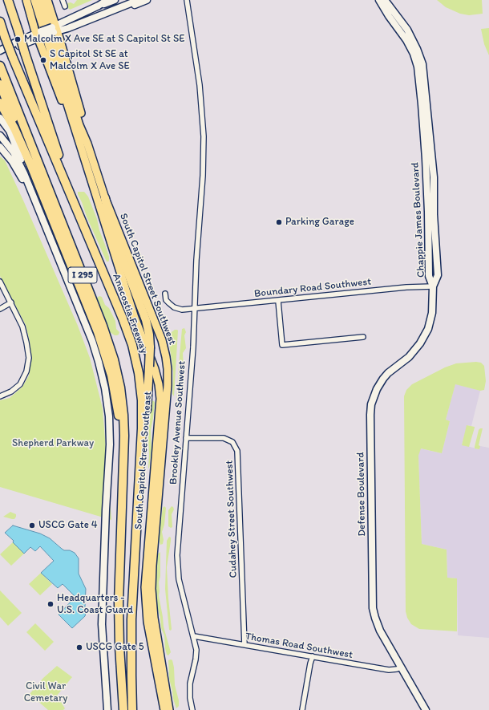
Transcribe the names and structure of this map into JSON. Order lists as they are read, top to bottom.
{
  "streets": {
    "highway": ["I 295", "Anacostia Freeway"],
    "main road": ["South Capitol Street Southwest", "South Capitol Street Southeast"],
    "street": [
      "Chappie James Boulevard",
      "Boundary Road Southwest",
      "Brookley Avenue Southwest",
      "Defense Boulevard",
      "Cudahey Street Southwest",
      "Thomas Road Southwest"
    ]
  },
  "crossings": [
    ["Chappie James Boulevard", "Boundary Road Southwest"],
    ["Chappie James Boulevard", "Defense Boulevard"],
    ["Boundary Road Southwest", "Brookley Avenue Southwest"],
    ["Boundary Road Southwest", "Defense Boulevard"],
    ["Brookley Avenue Southwest", "Cudahey Street Southwest"],
    ["Brookley Avenue Southwest", "Thomas Road Southwest"],
    ["Defense Boulevard", "Thomas Road Southwest"],
    ["Cudahey Street Southwest", "Thomas Road Southwest"]
  ],
  "parks": ["Shepherd Parkway", "Civil War Cemetary"],
  "places": [
    "Malcolm X Ave SE at S Capitol St SE",
    "S Capitol St SE at Malcolm X Ave SE",
    "Parking Garage",
    "USCG Gate 4",
    "Headquarters - U.S. Coast Guard",
    "USCG Gate 5"
  ]
}
